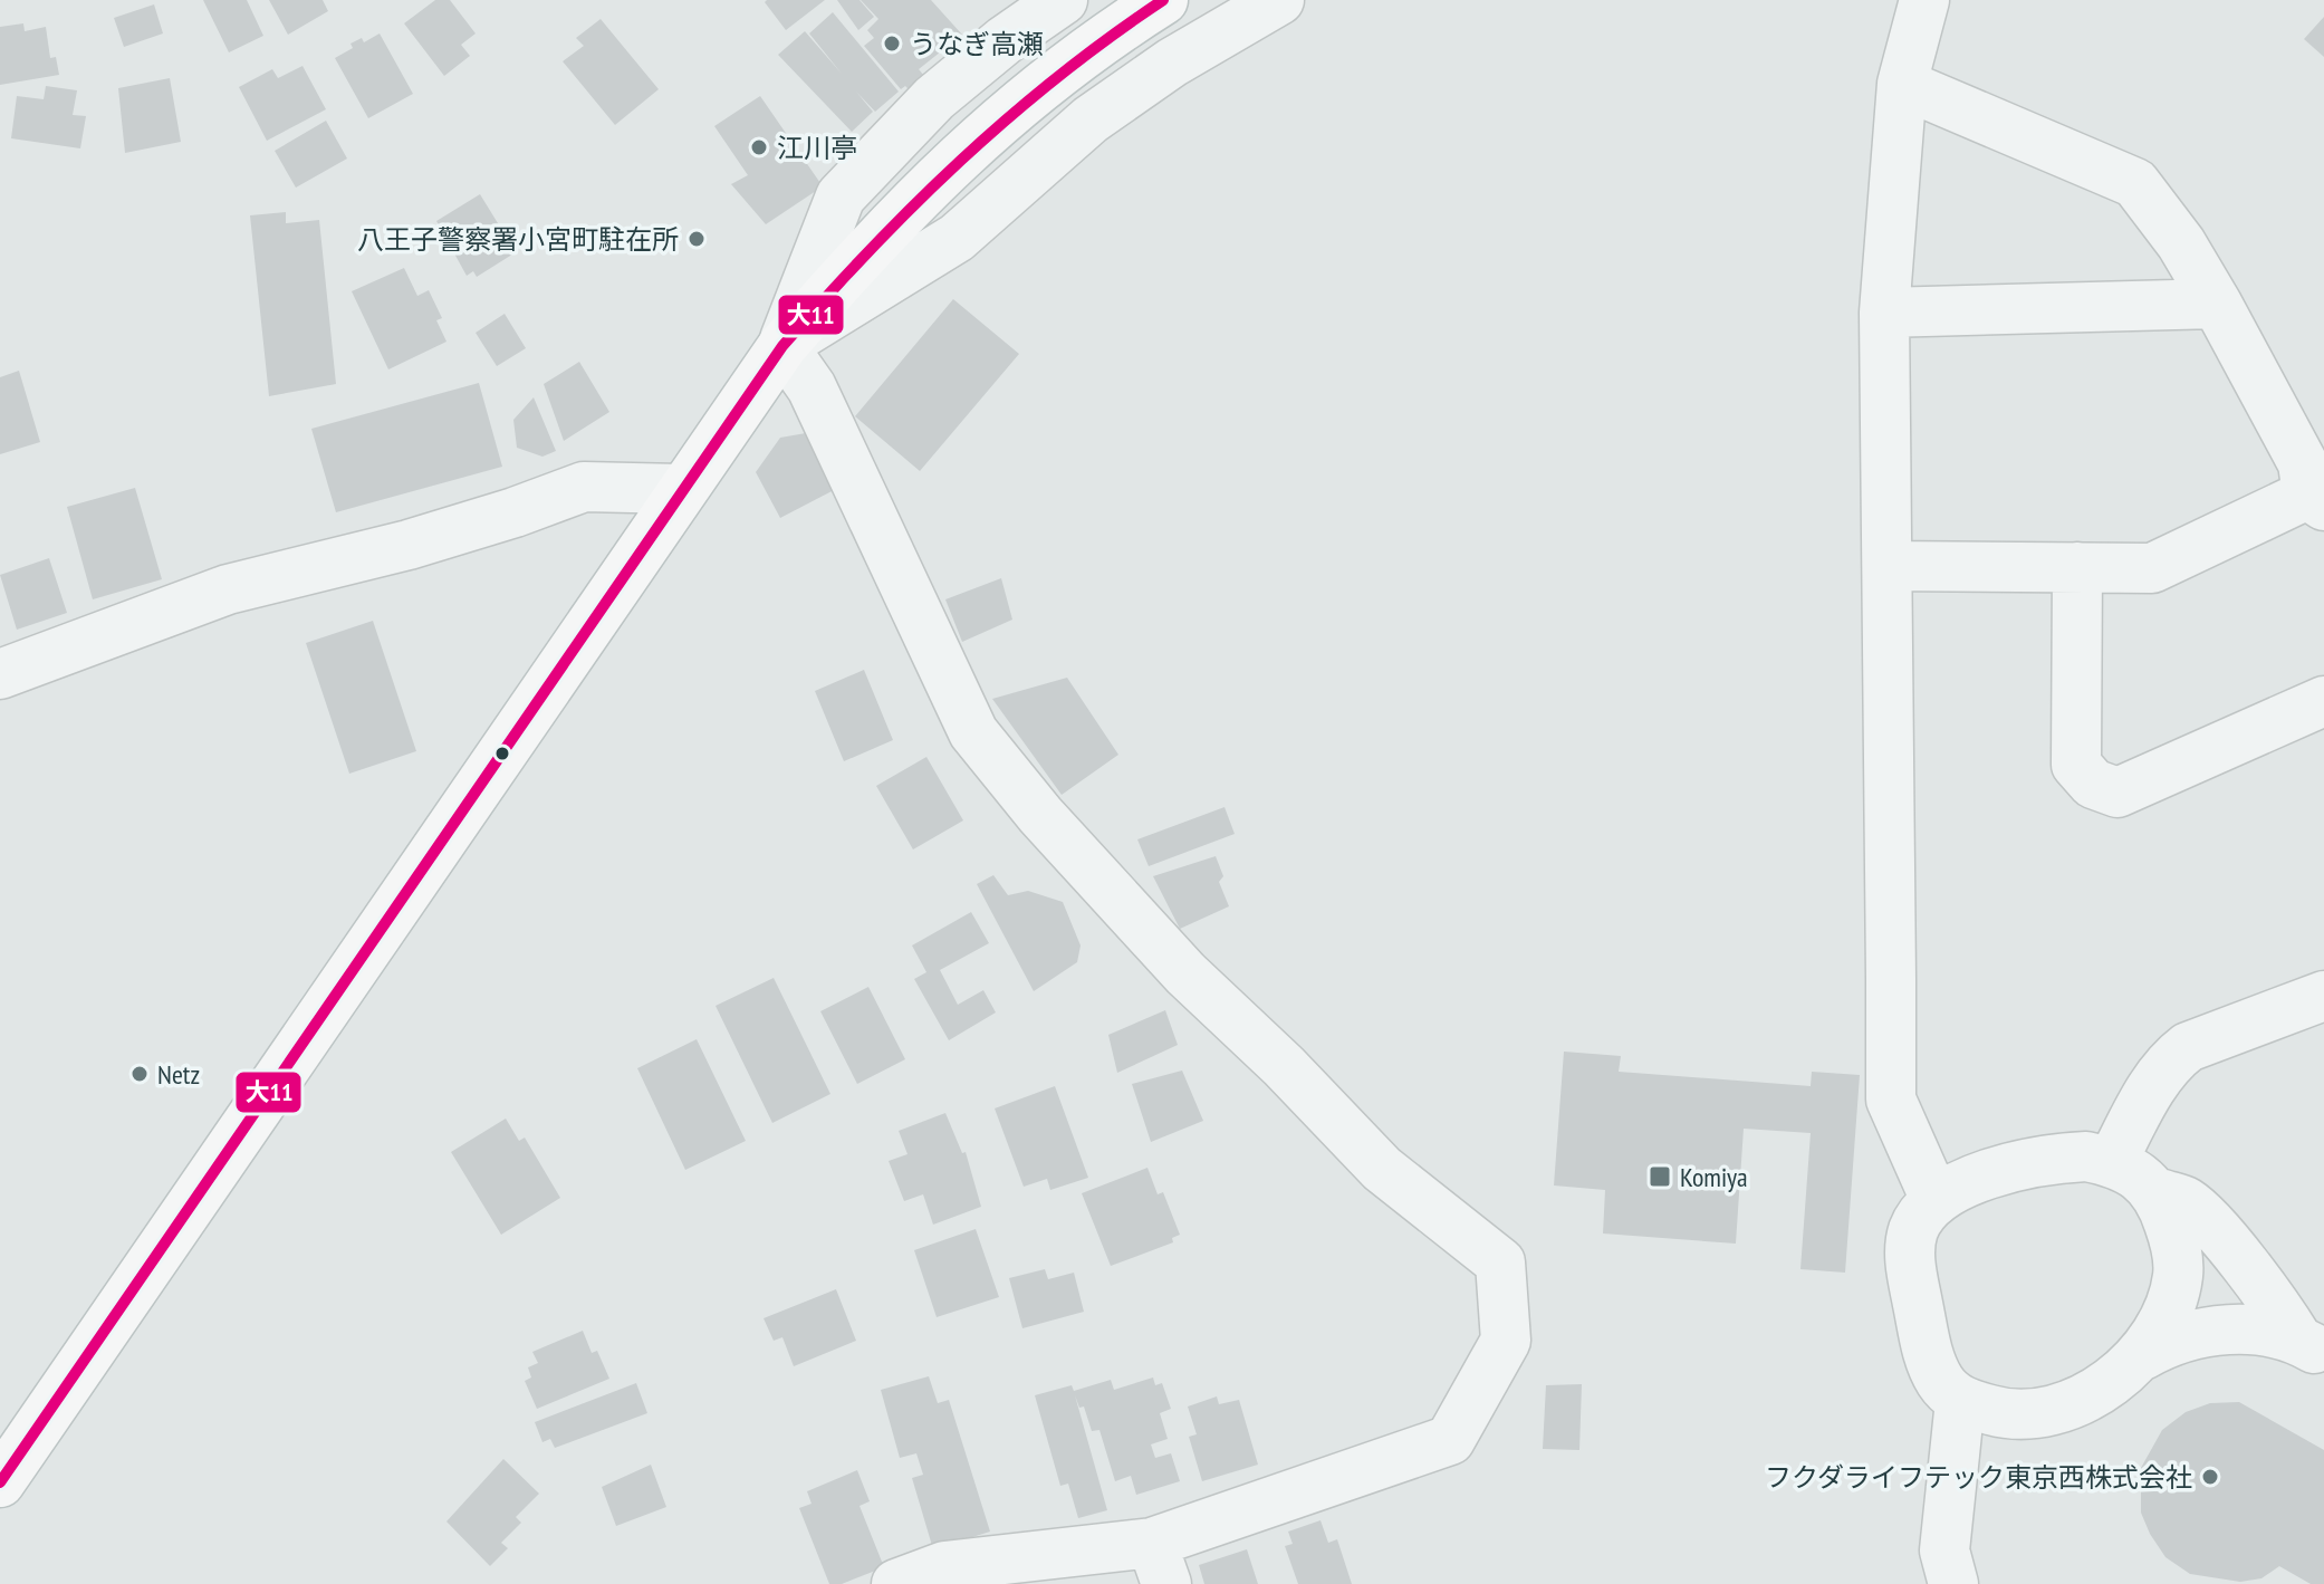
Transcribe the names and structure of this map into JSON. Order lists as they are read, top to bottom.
{
  "places": {
    "other": [
      "うなぎ高瀬",
      "江川亭",
      "八王子警察署小宮町駐在所",
      "Netz",
      "フクダライフテック東京西株式会社"
    ],
    "transit": ["Komiya"]
  },
  "lines": ["transit line 大11"]
}
